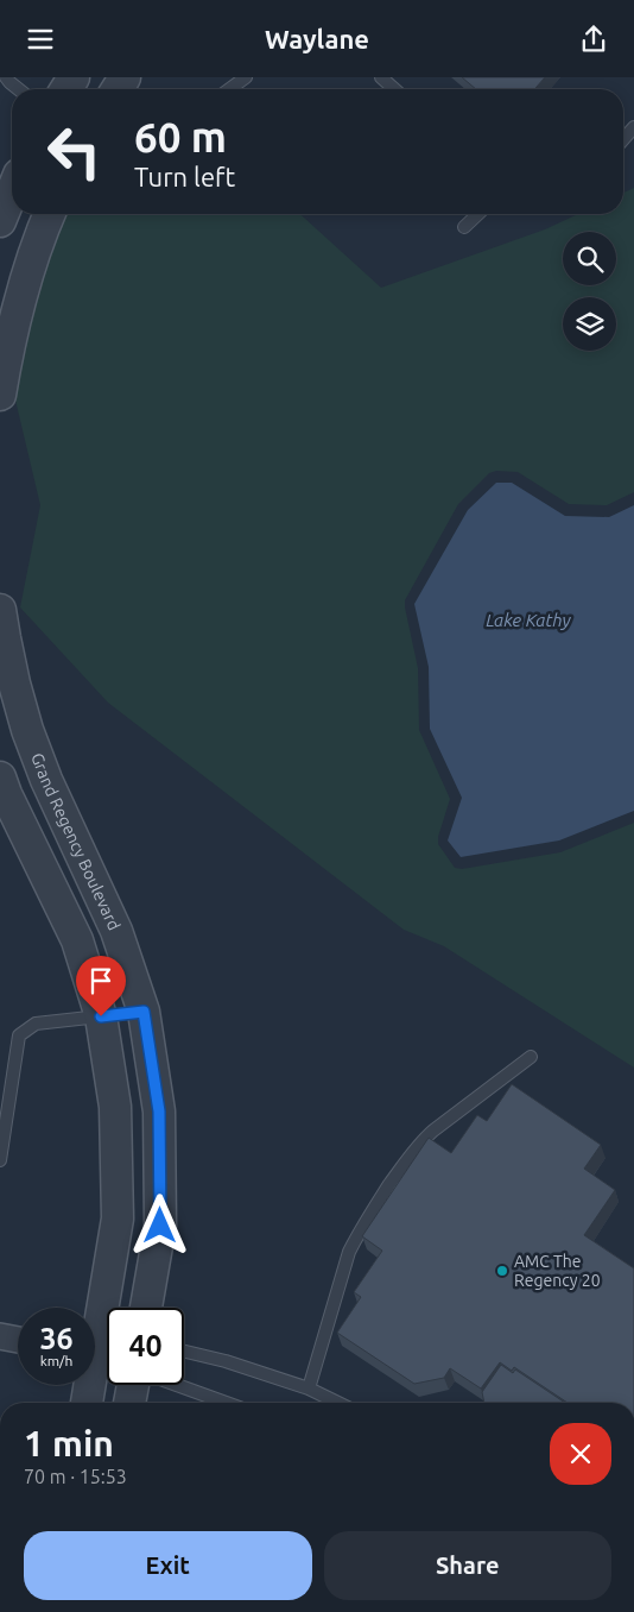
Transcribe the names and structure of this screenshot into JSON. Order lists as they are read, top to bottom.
{
  "streets": {
    "street": ["Grand Regency Boulevard"]
  },
  "water": ["Lake Kathy"],
  "places": ["AMC The Regency 20"],
  "page": {
    "header": "Waylane",
    "turn": ["60 m", "Turn left"],
    "speed": "36 km/h",
    "limit": "40",
    "heading": ["1 min", "70 m · 15:53"],
    "buttons": ["Exit", "Share"]
  }
}
